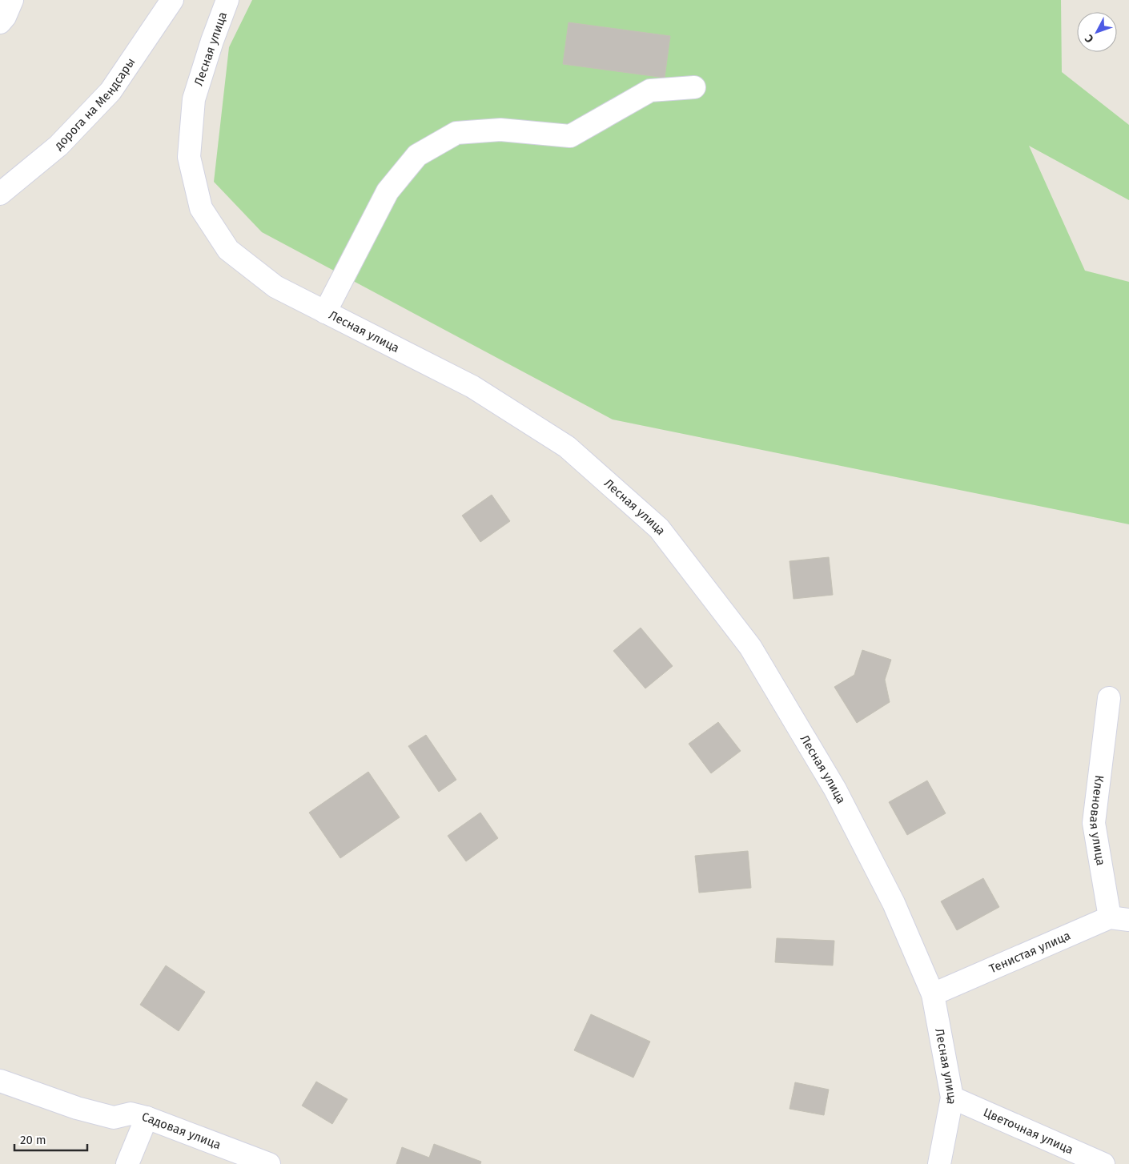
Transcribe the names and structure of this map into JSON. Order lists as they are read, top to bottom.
{
  "streets": {
    "street": [
      "Лесная улица",
      "дорога на Мендсары",
      "Кленовая улица",
      "Тенистая улица",
      "Садовая улица",
      "Цветочная улица"
    ]
  },
  "crossings": [
    ["Лесная улица", "Тенистая улица"],
    ["Лесная улица", "Цветочная улица"],
    ["Кленовая улица", "Тенистая улица"]
  ],
  "scale_bar": "20 m",
  "north": "bottom left"
}
